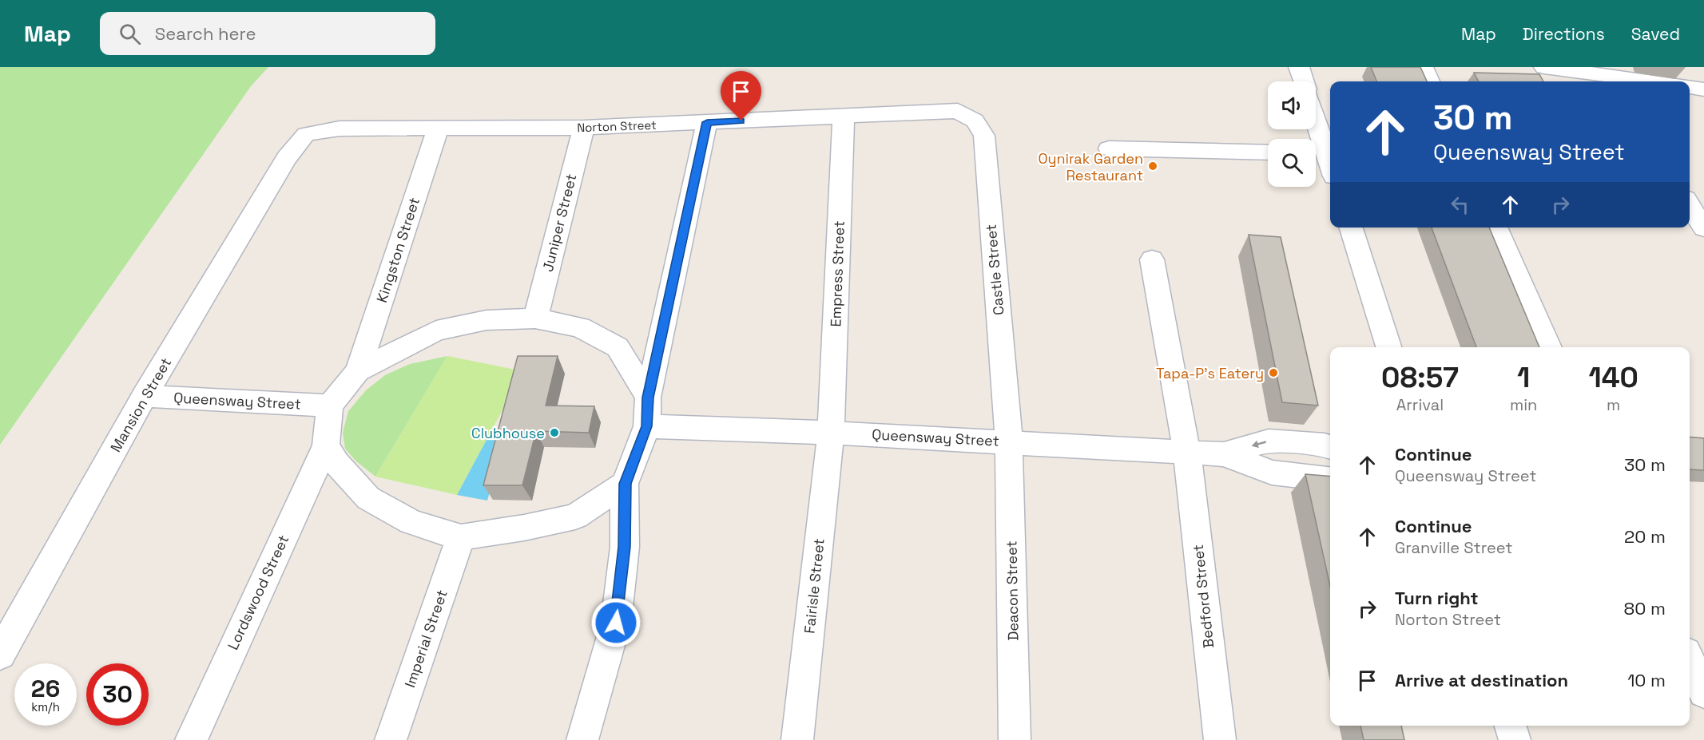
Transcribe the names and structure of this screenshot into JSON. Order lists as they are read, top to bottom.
{
  "streets": {
    "street": [
      "Norton Street",
      "Juniper Street",
      "Kingston Street",
      "Castle Street",
      "Empress Street",
      "Queensway Street",
      "Mansion Street",
      "Fairisle Street",
      "Deacon Street",
      "Lordswood Street",
      "Bedford Street",
      "Imperial Street"
    ]
  },
  "crossings": [
    ["Norton Street", "Juniper Street"],
    ["Norton Street", "Kingston Street"],
    ["Norton Street", "Castle Street"],
    ["Norton Street", "Empress Street"],
    ["Norton Street", "Mansion Street"],
    ["Castle Street", "Queensway Street"],
    ["Castle Street", "Deacon Street"],
    ["Empress Street", "Queensway Street"],
    ["Empress Street", "Fairisle Street"],
    ["Queensway Street", "Mansion Street"],
    ["Queensway Street", "Fairisle Street"],
    ["Queensway Street", "Deacon Street"],
    ["Queensway Street", "Bedford Street"]
  ],
  "places": ["Oynirak Garden Restaurant", "Tapa-P's Eatery", "Clubhouse"],
  "page": {
    "header": "Map",
    "search": "Search here",
    "nav": ["Map", "Directions", "Saved"],
    "turn": ["30 m", "Queensway Street"],
    "eta": [
      "08:57",
      "Arrival",
      "1",
      "min",
      "140",
      "m"
    ],
    "list": [
      {
        "name": "Continue",
        "note": "Queensway Street",
        "value": "30 m"
      },
      {
        "name": "Continue",
        "note": "Granville Street",
        "value": "20 m"
      },
      {
        "name": "Turn right",
        "note": "Norton Street",
        "value": "80 m"
      },
      {
        "name": "Arrive at destination",
        "value": "10 m"
      }
    ],
    "speed": "26 km/h",
    "limit": "30"
  }
}
